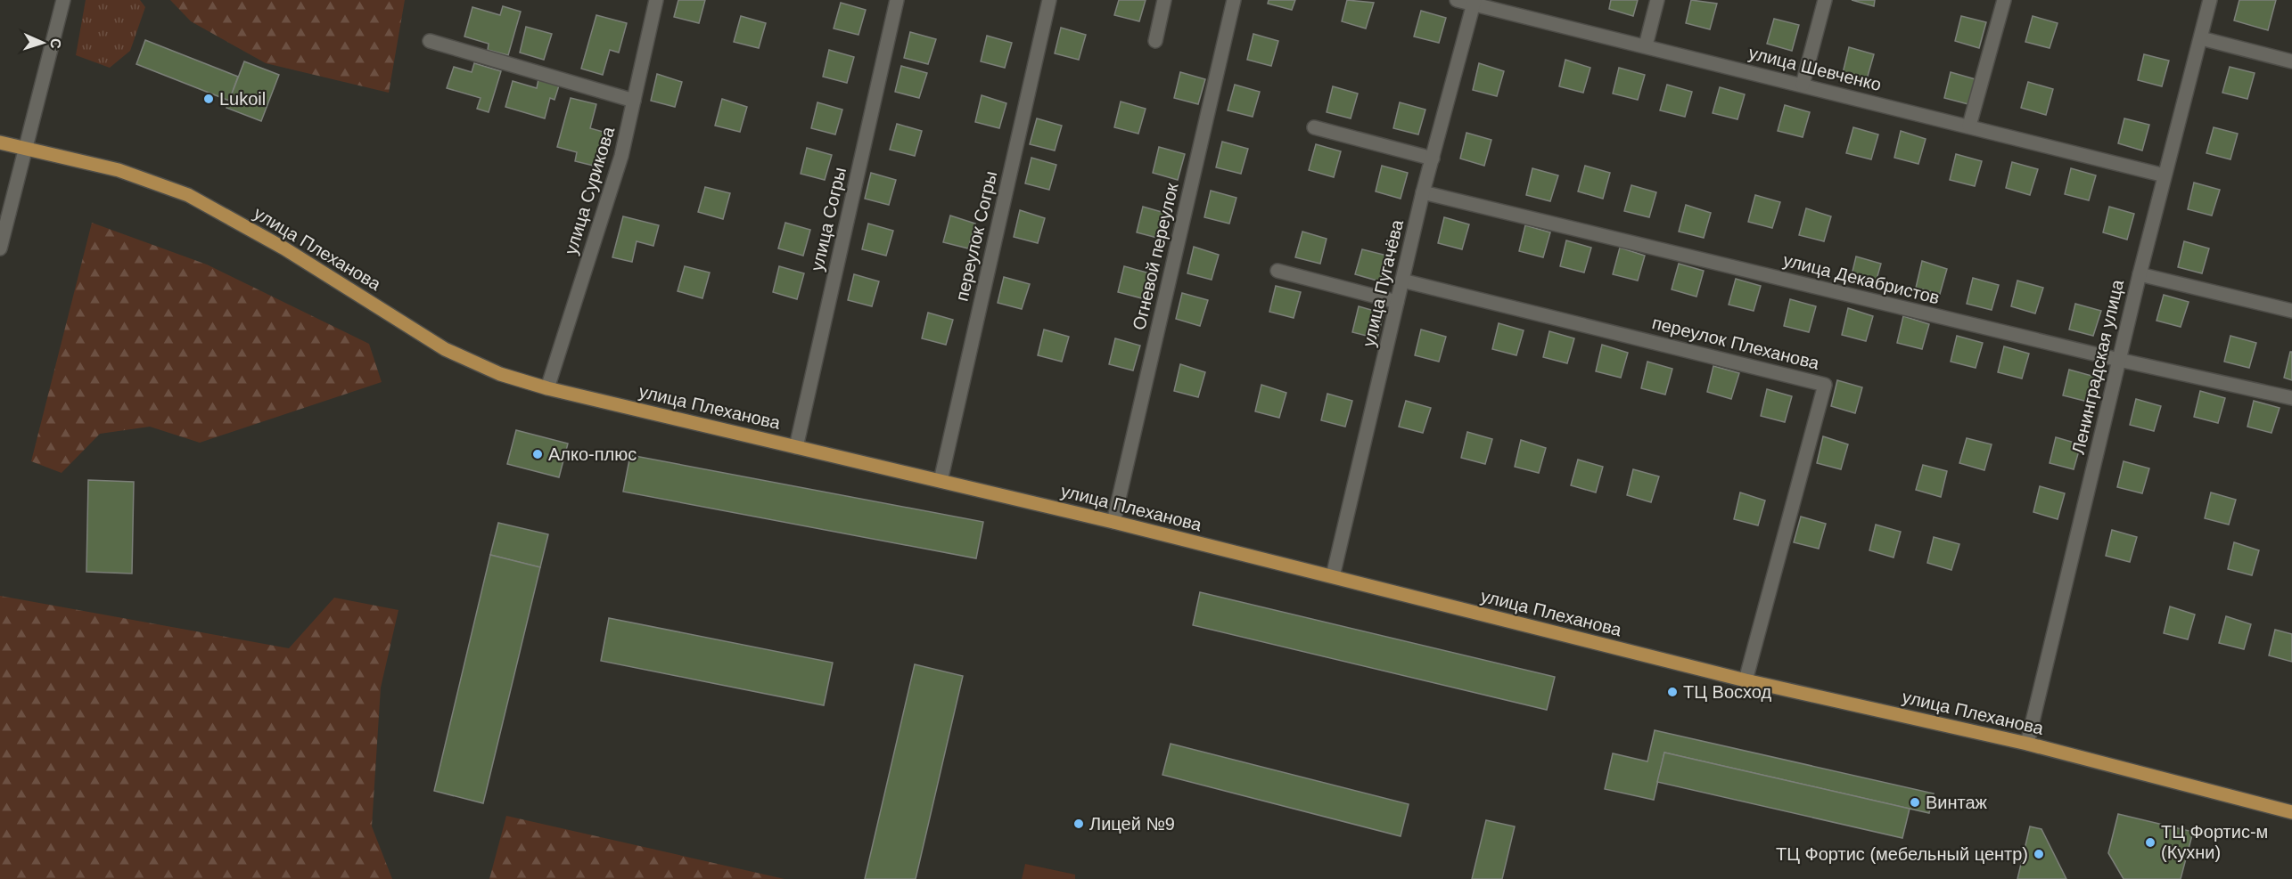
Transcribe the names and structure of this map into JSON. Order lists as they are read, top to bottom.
{
  "streets": {
    "main road": ["улица Плеханова"],
    "street": [
      "улица Шевченко",
      "улица Сурикова",
      "улица Согры",
      "переулок Согры",
      "Огневой переулок",
      "улица Декабристов",
      "улица Пугачёва",
      "переулок Плеханова",
      "Ленинградская улица"
    ]
  },
  "crossings": [
    ["улица Шевченко", "улица Пугачёва"],
    ["улица Шевченко", "Ленинградская улица"],
    ["улица Сурикова", "улица Плеханова"],
    ["улица Согры", "улица Плеханова"],
    ["переулок Согры", "улица Плеханова"],
    ["улица Плеханова", "Огневой переулок"],
    ["улица Плеханова", "улица Пугачёва"],
    ["улица Плеханова", "переулок Плеханова"],
    ["улица Плеханова", "Ленинградская улица"],
    ["улица Декабристов", "улица Пугачёва"],
    ["улица Декабристов", "Ленинградская улица"],
    ["улица Пугачёва", "переулок Плеханова"]
  ],
  "places": [
    "Lukoil",
    "Алко-плюс",
    "ТЦ Восход",
    "Винтаж",
    "Лицей №9",
    "ТЦ Фортис-м (Кухни)",
    "ТЦ Фортис (мебельный центр)"
  ],
  "north": "right"
}
